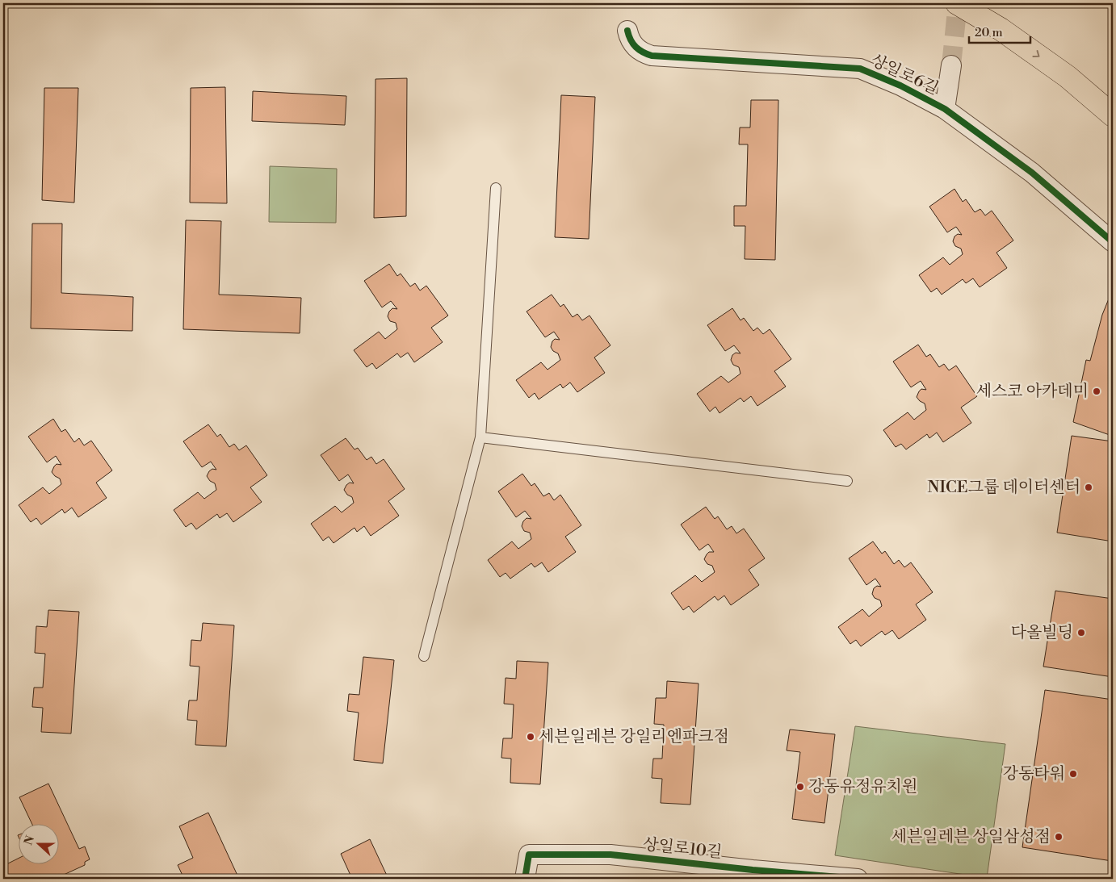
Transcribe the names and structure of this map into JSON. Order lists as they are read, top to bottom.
{
  "streets": {
    "street": ["상일로6길", "상일로10길"]
  },
  "places": [
    "세스코 아카데미",
    "NICE그룹 데이터센터",
    "다올빌딩",
    "세븐일레븐 강일리엔파크점",
    "강동타워",
    "강동유정유치원",
    "세븐일레븐 상일삼성점"
  ],
  "scale_bar": "20 m",
  "north": "left"
}
